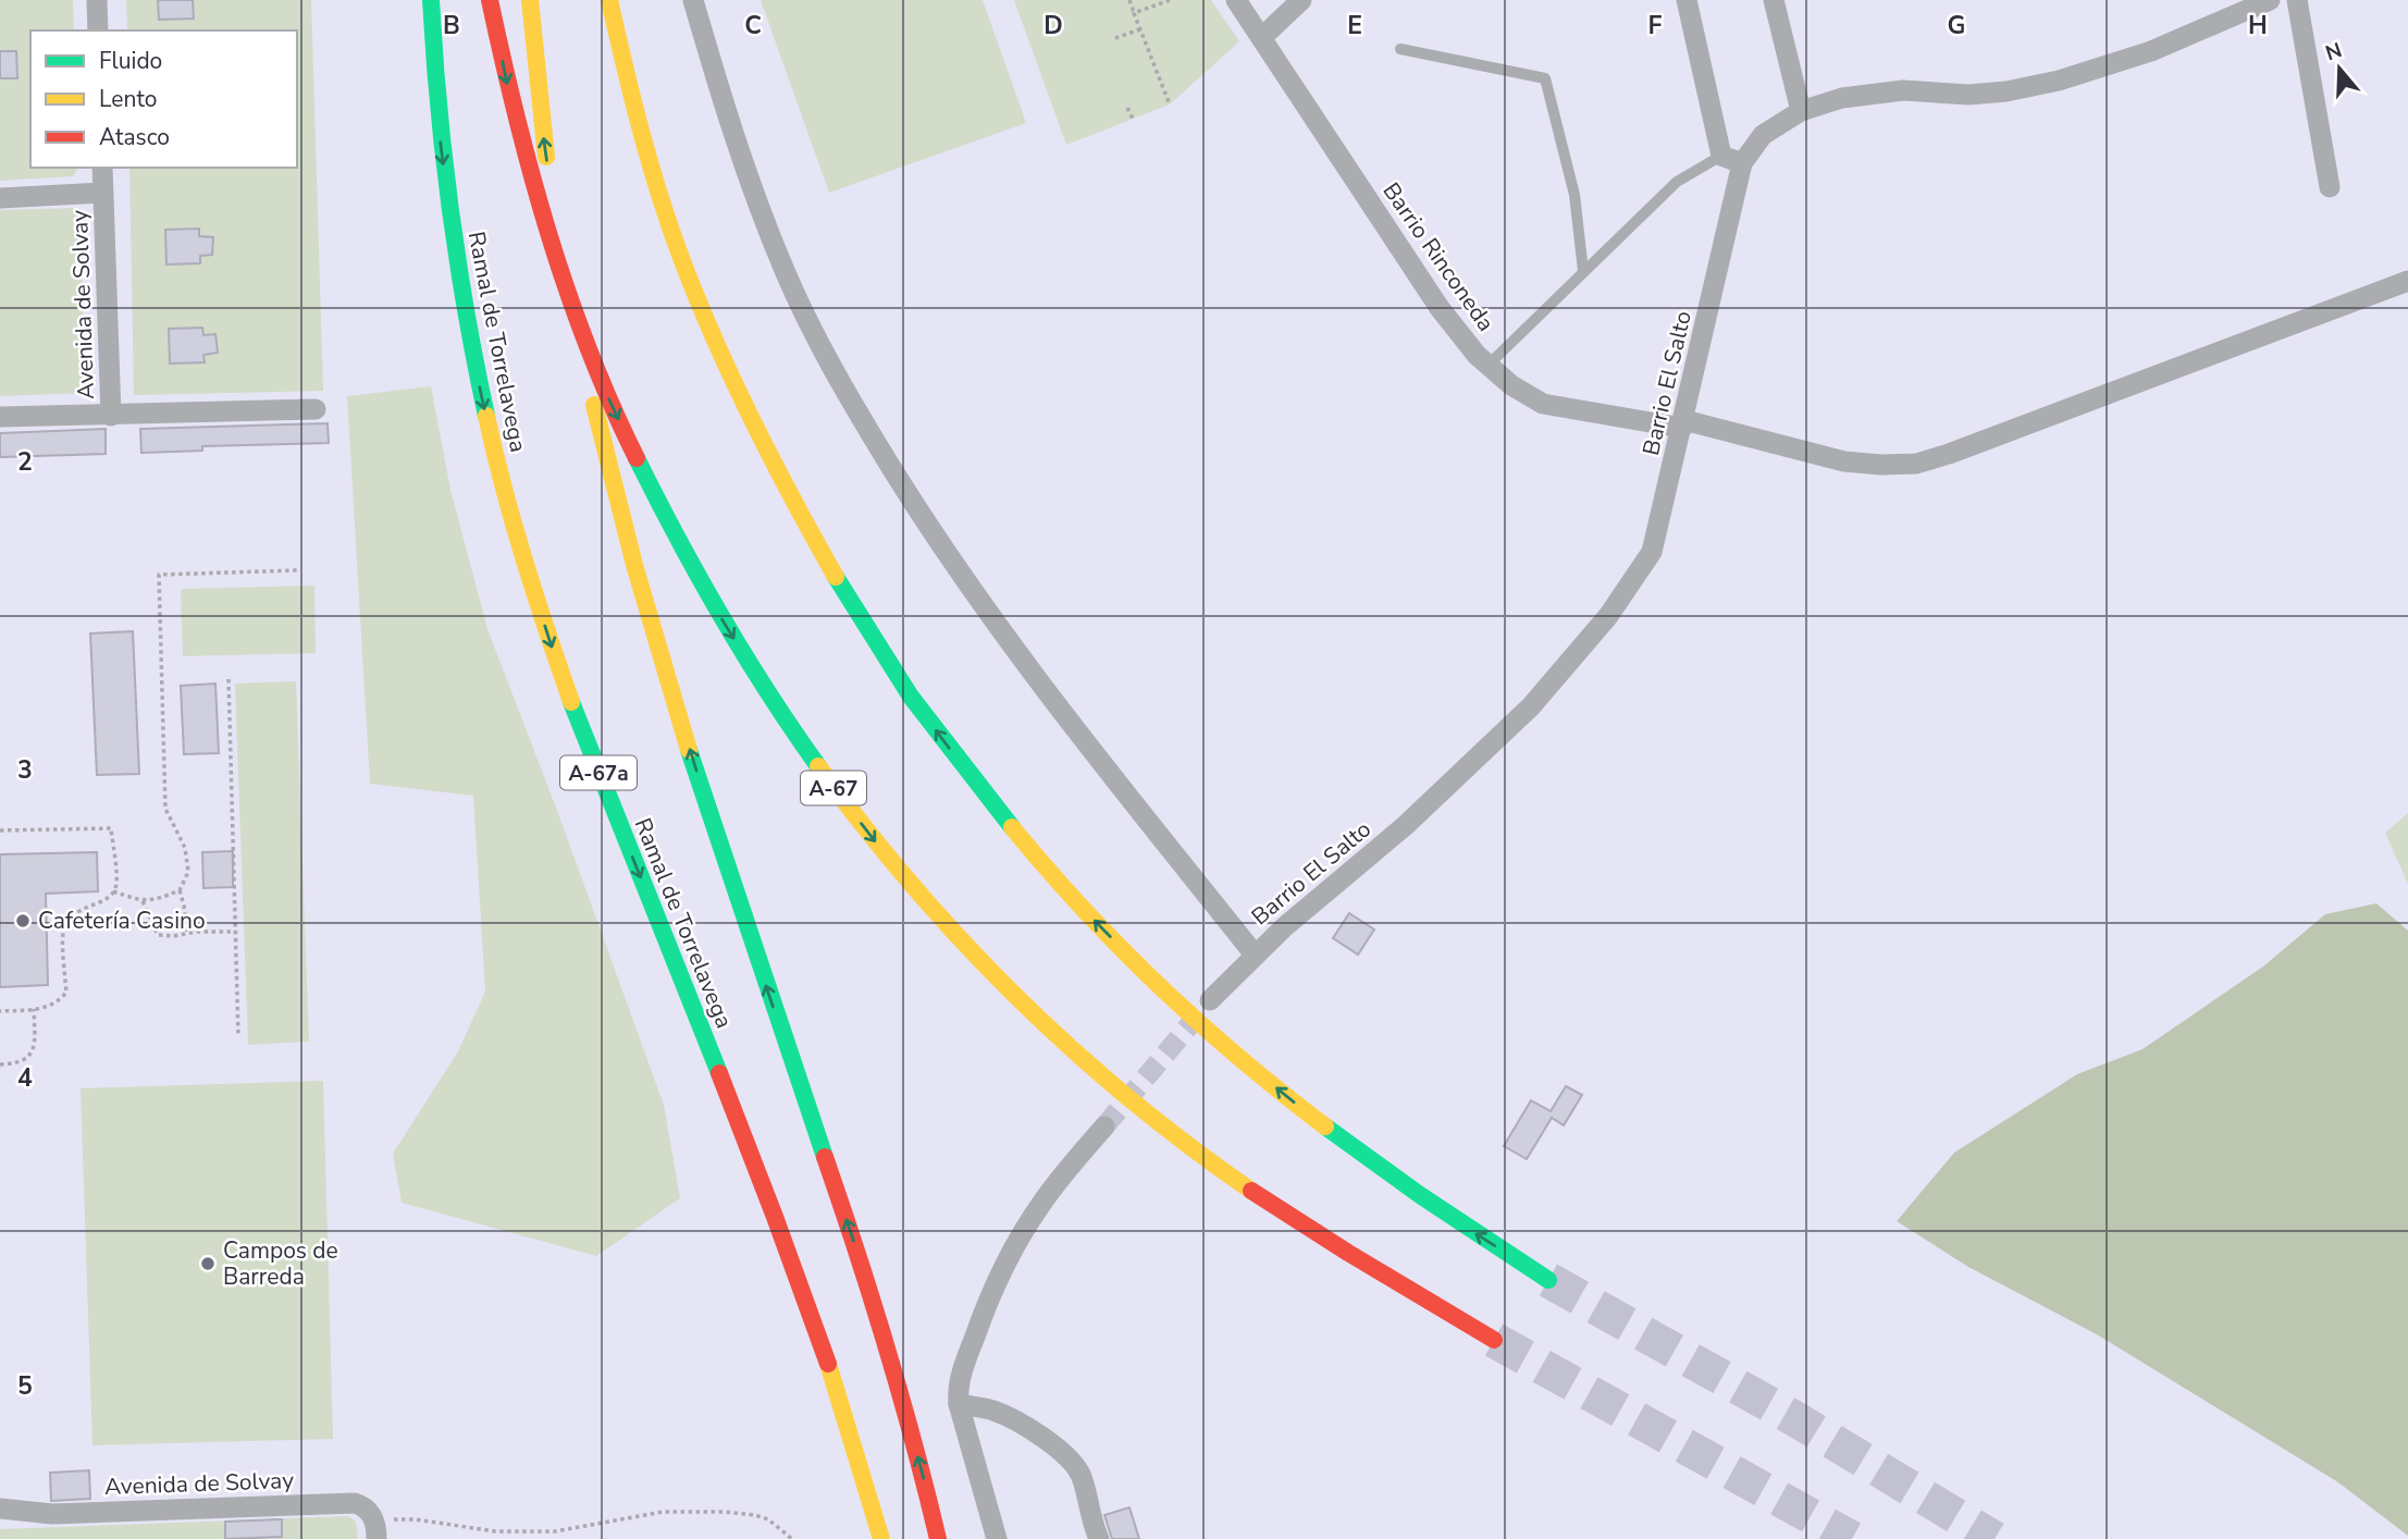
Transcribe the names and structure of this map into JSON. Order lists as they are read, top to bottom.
{
  "streets": {
    "highway": ["Ramal de Torrelavega", "A-67a", "A-67"],
    "street": ["Barrio Rinconeda", "Avenida de Solvay", "Barrio El Salto"]
  },
  "crossings": [
    ["Barrio Rinconeda", "Barrio El Salto"]
  ],
  "places": ["Cafetería Casino", "Campos de Barreda"],
  "legend": ["Fluido", "Lento", "Atasco"],
  "north": "top",
  "grid": {
    "columns": [
      "B",
      "C",
      "D",
      "E",
      "F",
      "G",
      "H"
    ],
    "rows": [
      "2",
      "3",
      "4",
      "5"
    ]
  }
}
